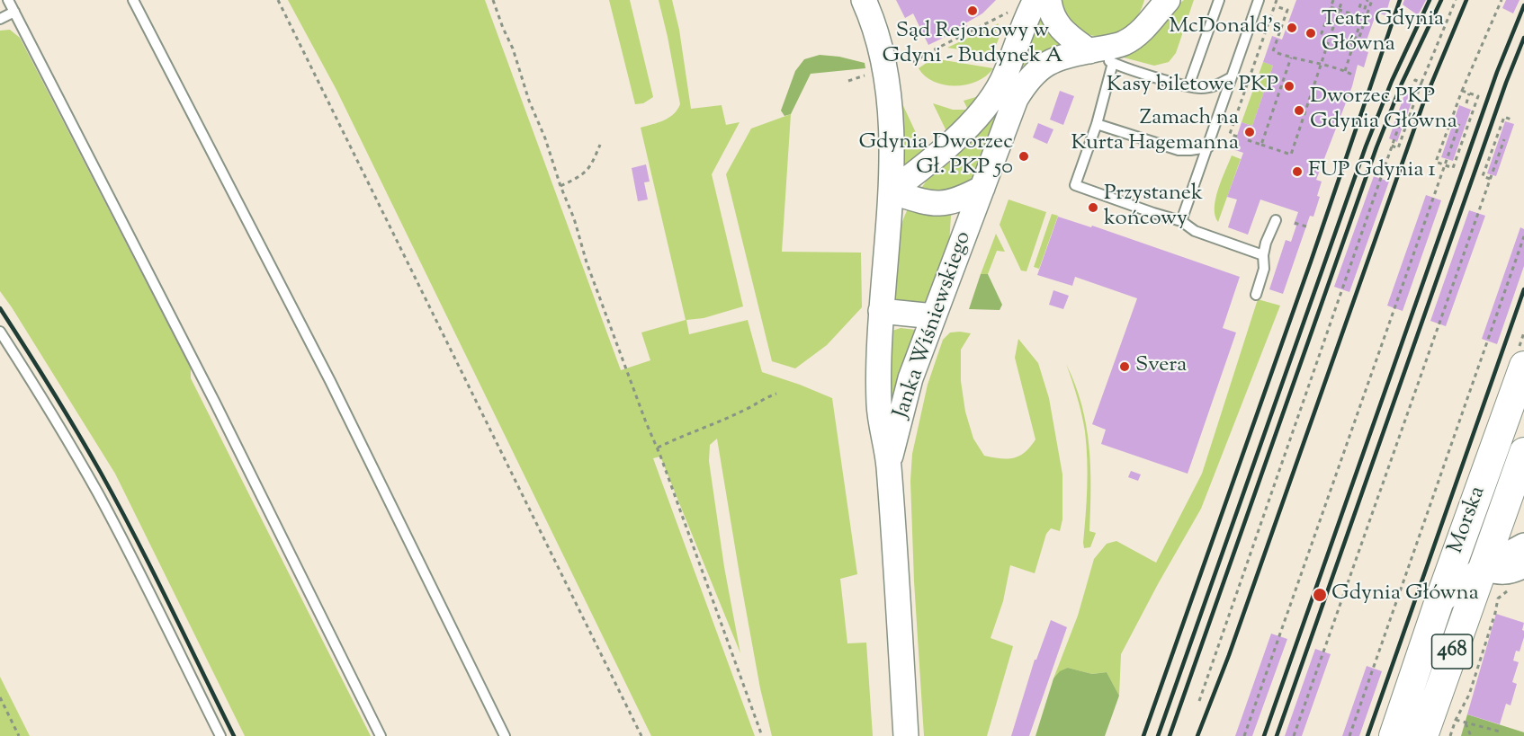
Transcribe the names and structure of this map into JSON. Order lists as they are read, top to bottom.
{
  "streets": {
    "main road": ["Janka Wiśniewskiego", "Morska", "468"]
  },
  "places": [
    "Sąd Rejonowy w Gdyni - Budynek A",
    "McDonald's",
    "Teatr Gdynia Główna",
    "Kasy biletowe PKP",
    "Dworzec PKP Gdynia Główna",
    "Zamach na Kurta Hagemanna",
    "Gdynia Dworzec Gł. PKP 50",
    "FUP Gdynia 1",
    "Przystanek końcowy",
    "Svera",
    "Gdynia Główna"
  ]
}
